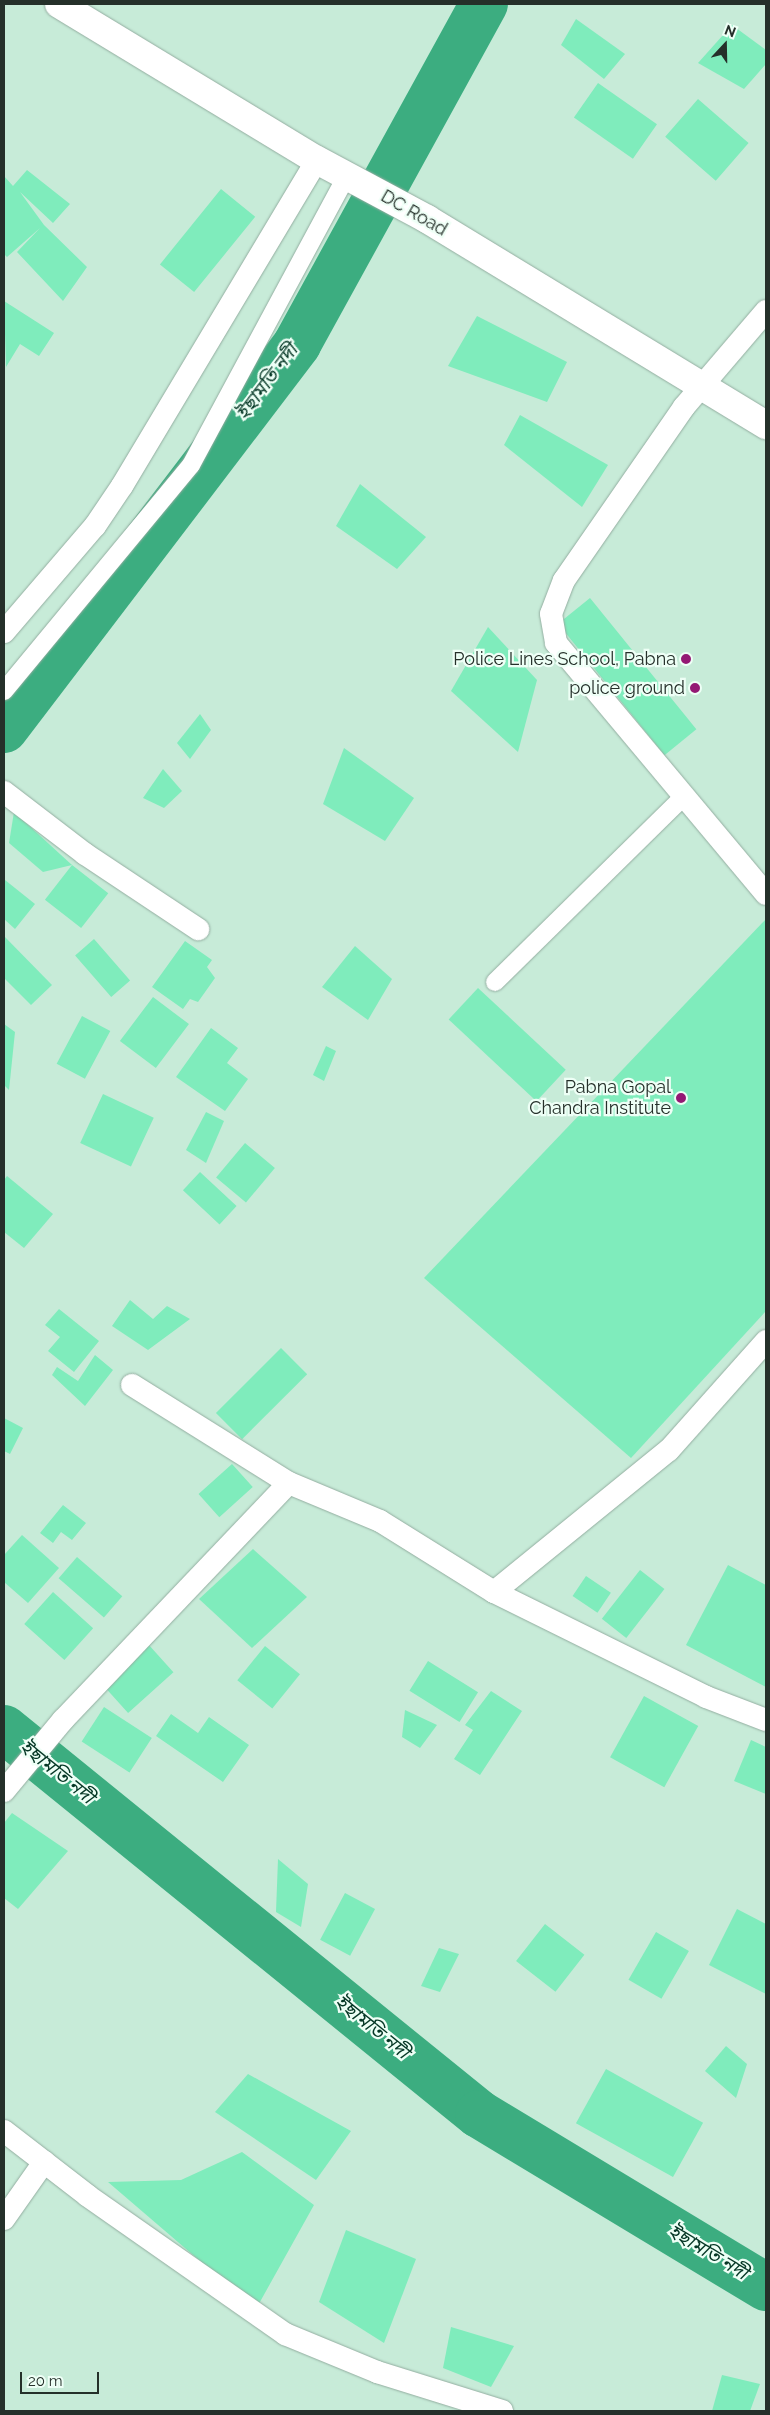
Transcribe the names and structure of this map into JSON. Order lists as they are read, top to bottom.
{
  "streets": {
    "street": ["DC Road"]
  },
  "water": ["ইছামতি নদী"],
  "places": ["Police Lines School, Pabna", "police ground", "Pabna Gopal Chandra Institute"],
  "scale_bar": "20 m",
  "north": "top"
}
